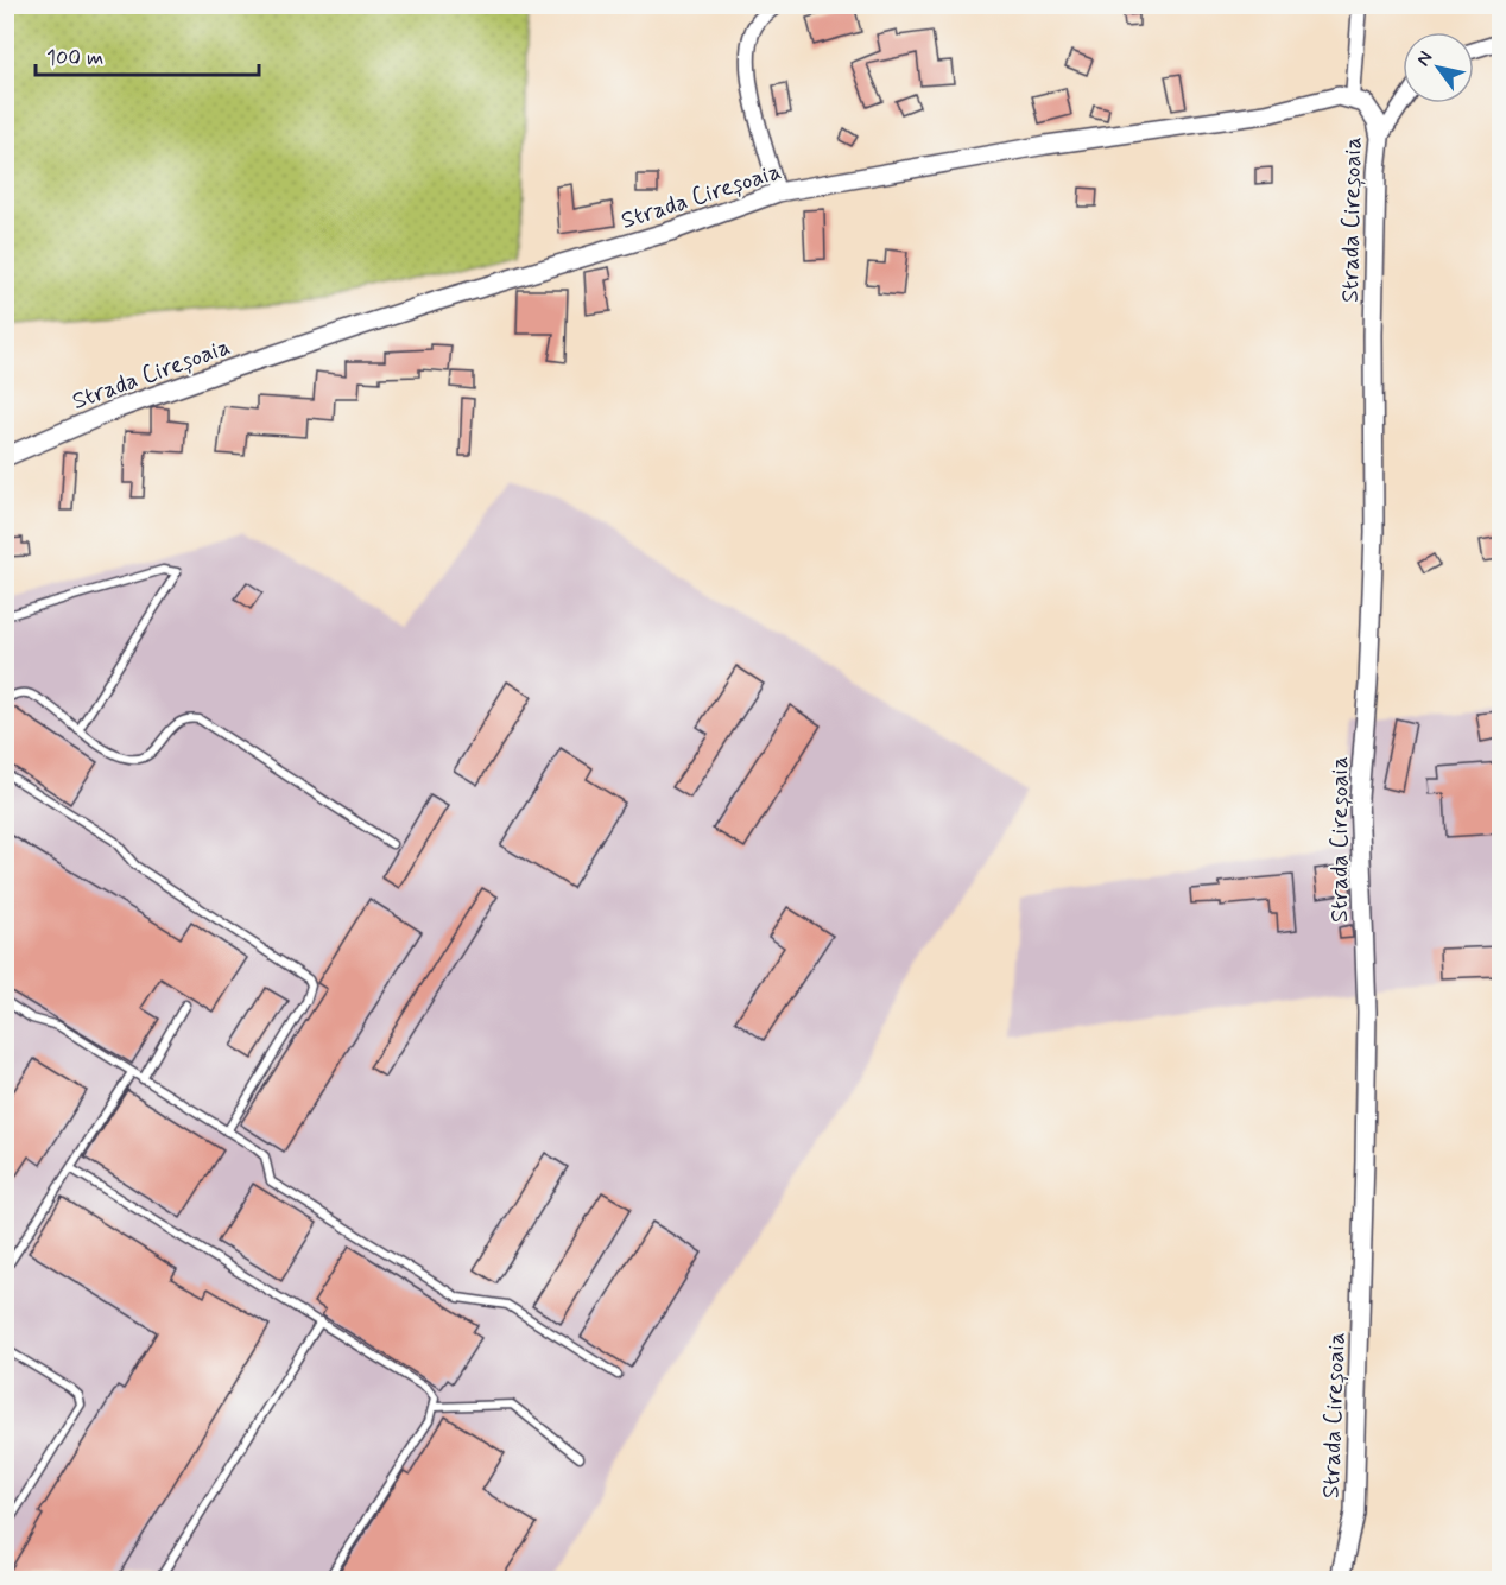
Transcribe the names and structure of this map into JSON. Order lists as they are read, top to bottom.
{
  "streets": {
    "street": ["Strada Cireșoaia"]
  },
  "scale_bar": "100 m",
  "north": "top left"
}
